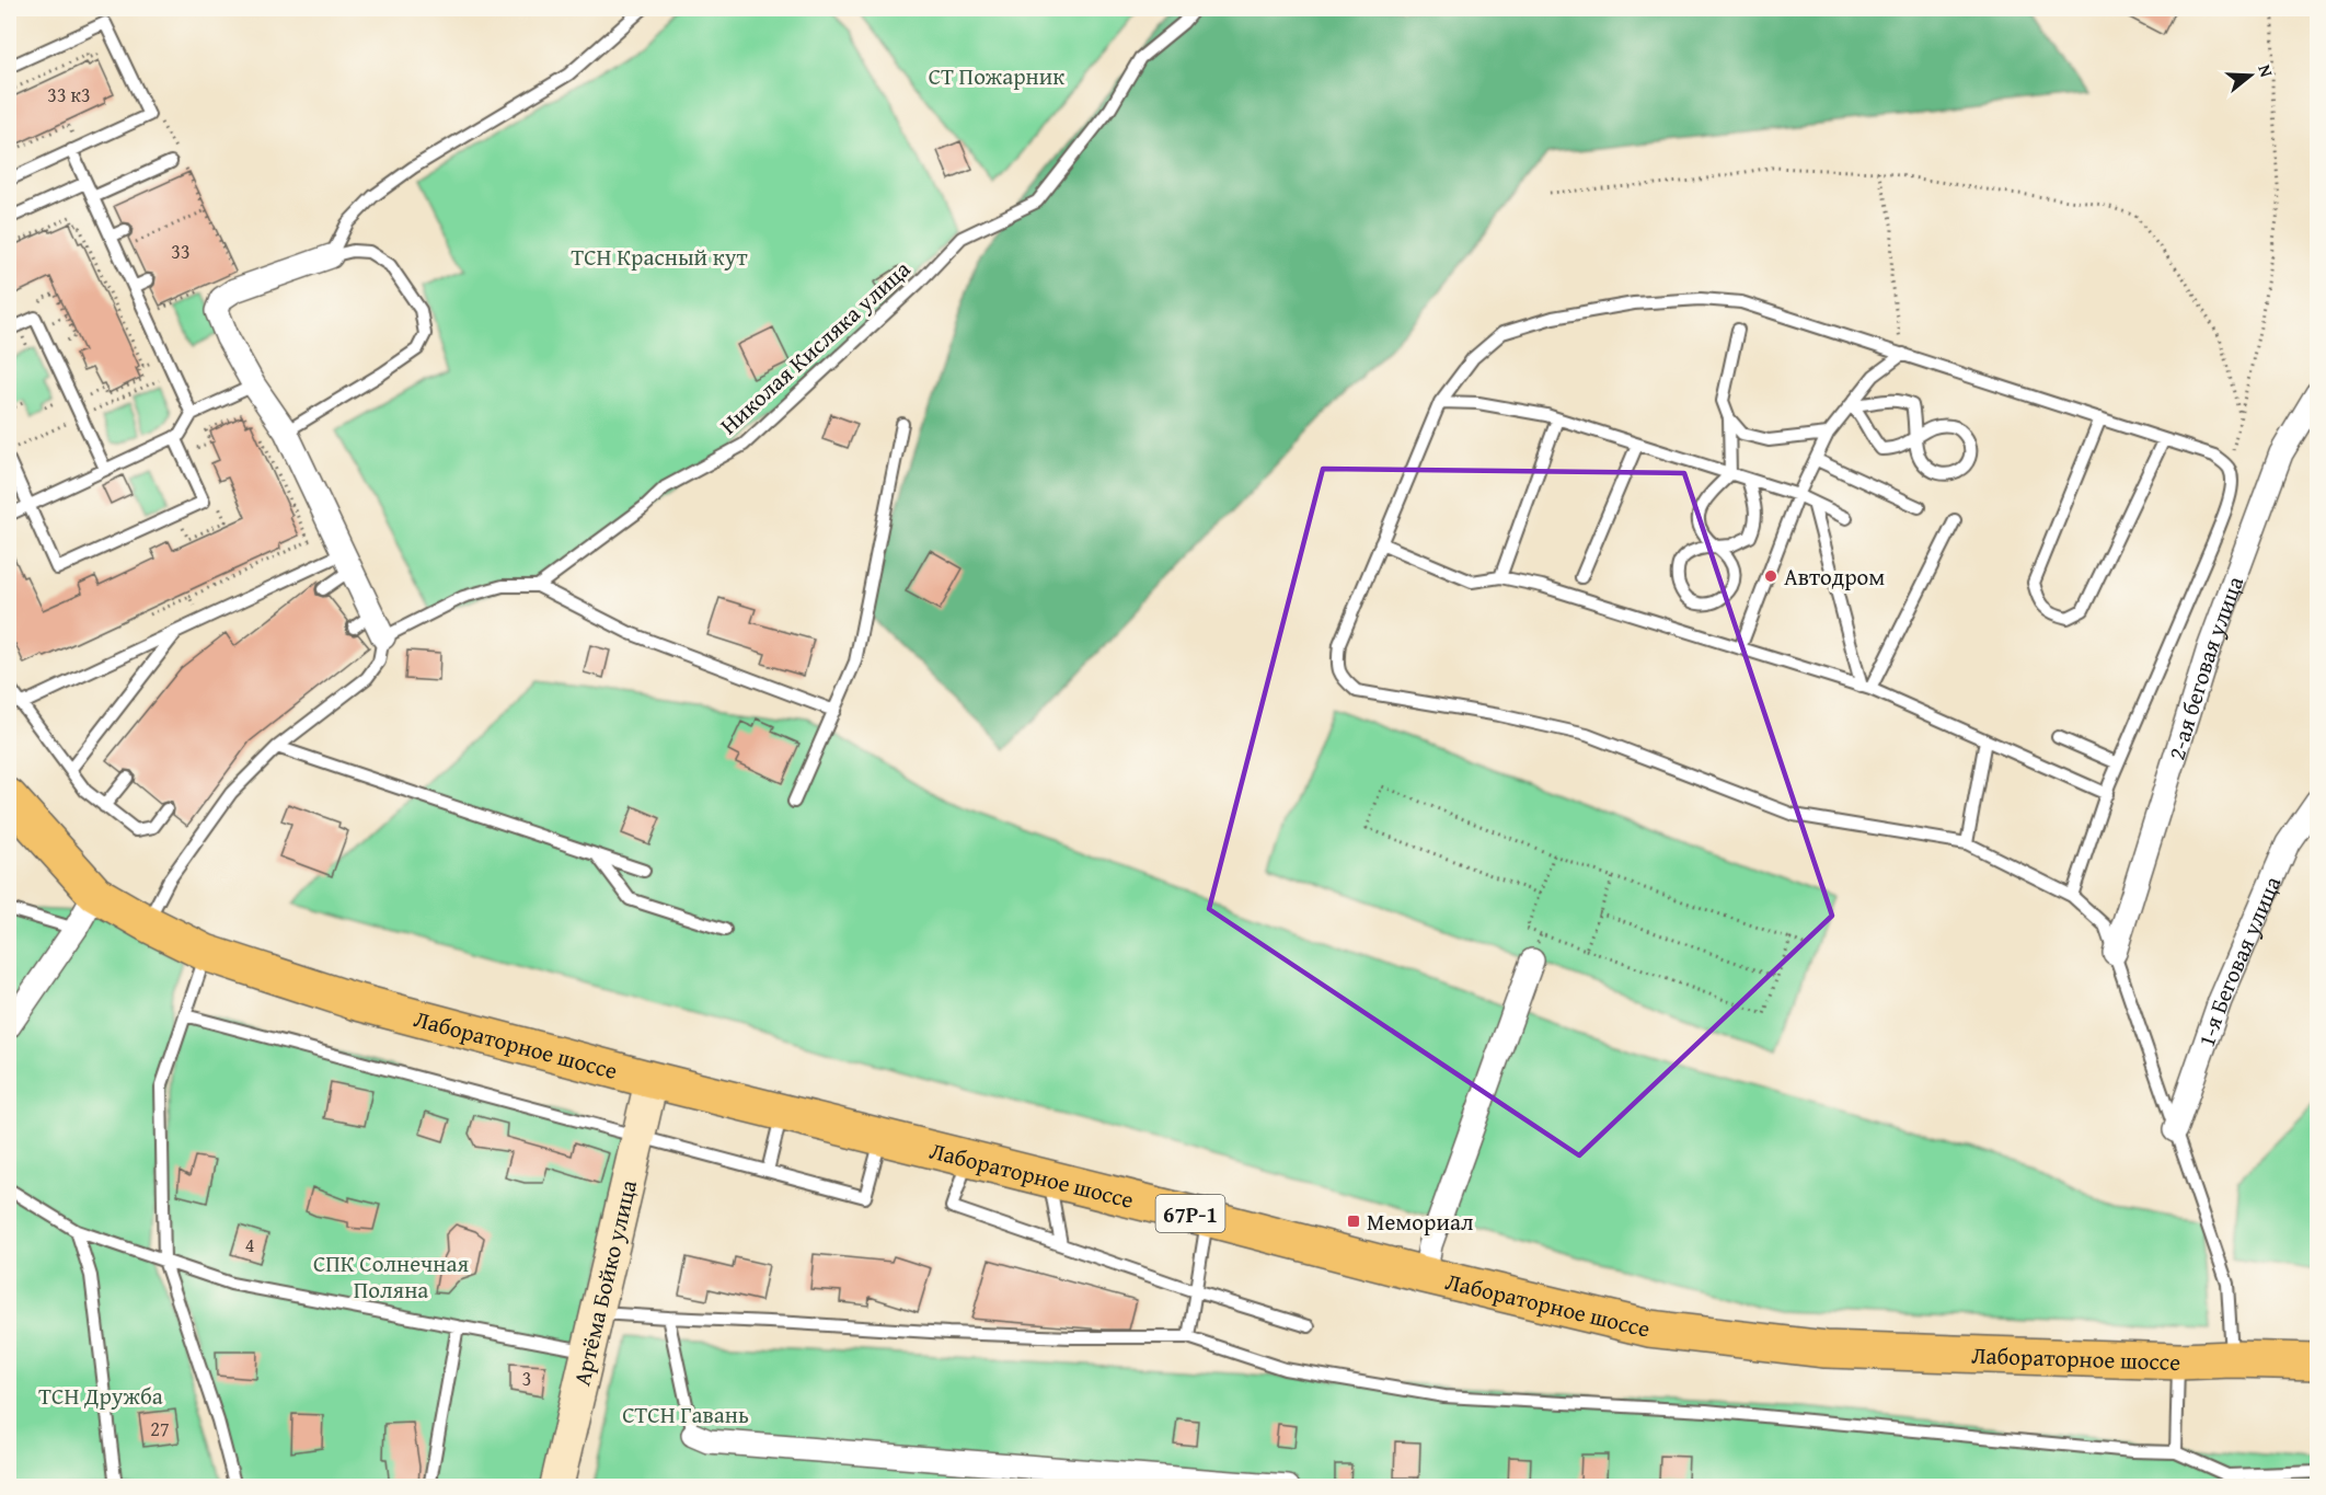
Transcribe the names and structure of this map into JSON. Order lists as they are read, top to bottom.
{
  "streets": {
    "main road": ["Лабораторное шоссе", "67Р-1", "Артёма Бойко улица"],
    "street": ["2-ая беговая улица", "1-я Беговая улица"],
    "lane": ["Николая Кисляка улица"]
  },
  "crossings": [
    ["Лабораторное шоссе", "Артёма Бойко улица"]
  ],
  "parks": [
    "СТ Пожарник",
    "ТСН Красный кут",
    "СПК Солнечная Поляна",
    "ТСН Дружба",
    "СТСН Гавань"
  ],
  "places": {
    "other": ["Автодром"],
    "transit": ["Мемориал"]
  },
  "house_numbers": [
    "33 к3",
    "33",
    "4",
    "3",
    "27"
  ],
  "north": "right"
}
